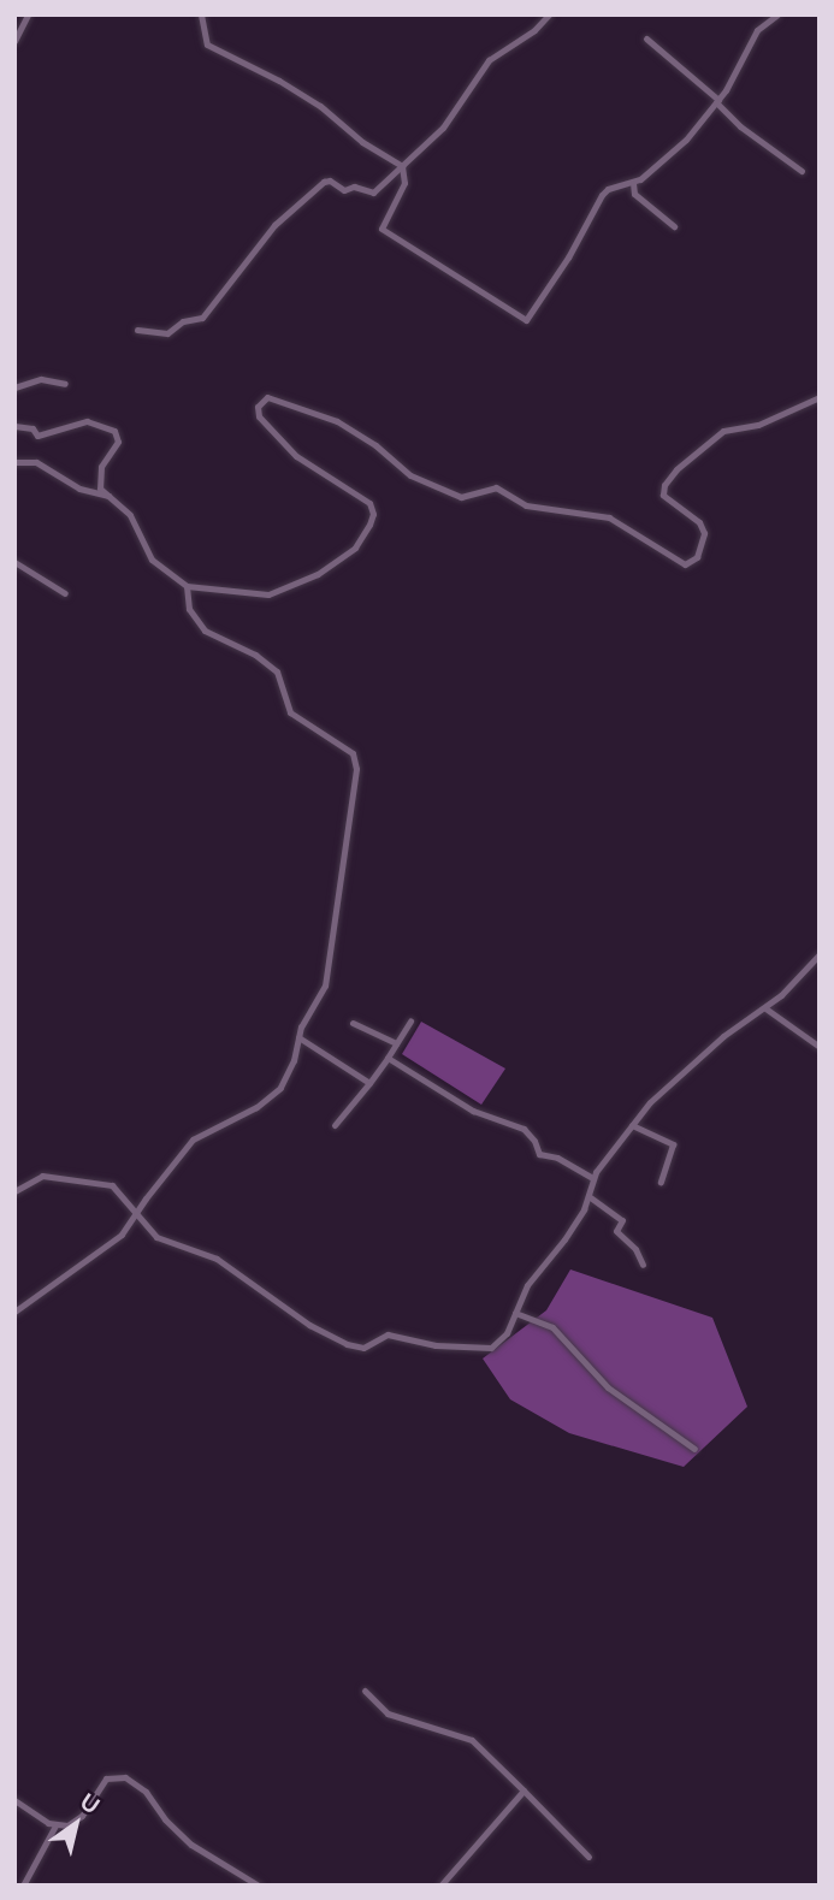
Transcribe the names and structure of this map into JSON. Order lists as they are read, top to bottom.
{
  "north": "top right"
}
